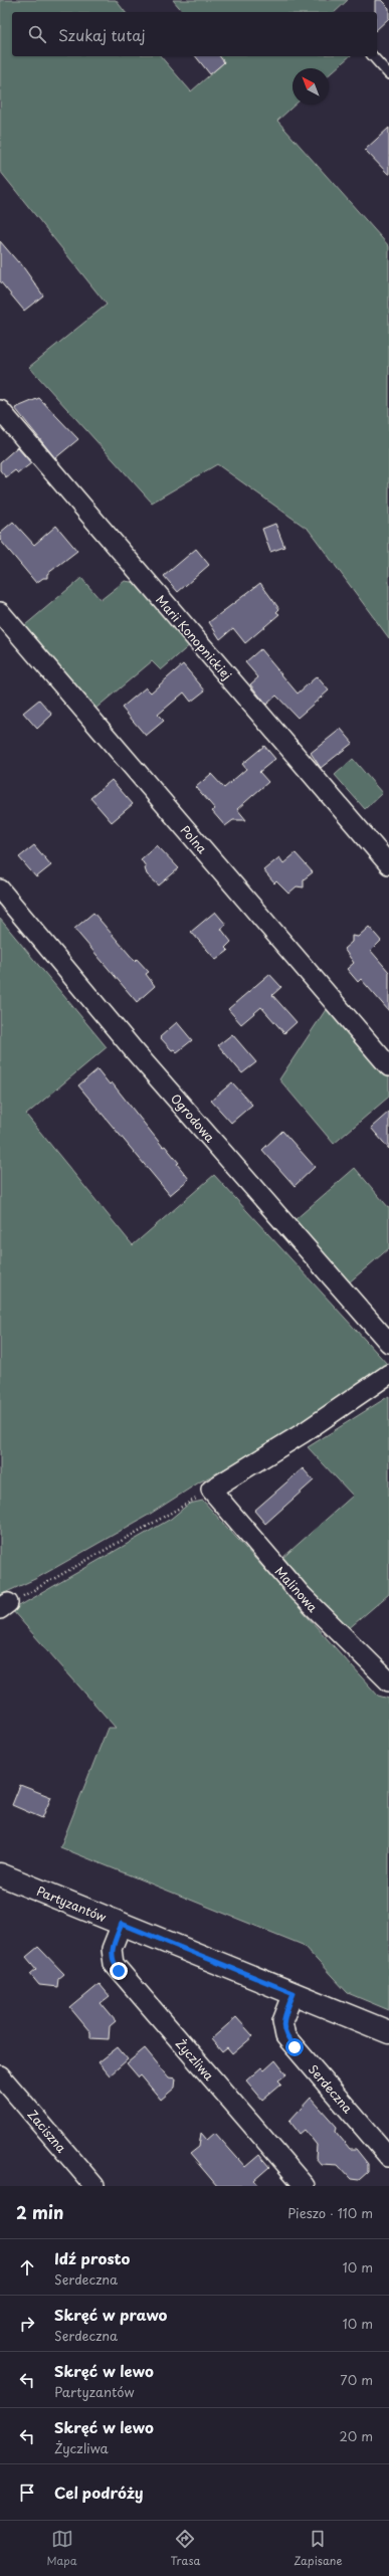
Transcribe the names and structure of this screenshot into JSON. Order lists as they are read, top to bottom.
{
  "streets": {
    "street": [
      "Marii Konopnickiej",
      "Polna",
      "Ogrodowa",
      "Malinowa",
      "Partyzantów",
      "Życzliwa",
      "Serdeczna",
      "Zaciszna"
    ]
  },
  "crossings": [
    ["Partyzantów", "Życzliwa"],
    ["Partyzantów", "Serdeczna"]
  ],
  "north": "top left",
  "page": {
    "search": "Szukaj tutaj",
    "heading": ["2 min", "Pieszo · 110 m"],
    "list": [
      ["Idź prosto", "Serdeczna", "10 m"],
      ["Skręć w prawo", "Serdeczna", "10 m"],
      ["Skręć w lewo", "Partyzantów", "70 m"],
      ["Skręć w lewo", "Życzliwa", "20 m"],
      "Cel podróży"
    ],
    "nav": ["Mapa", "Trasa", "Zapisane"]
  }
}
